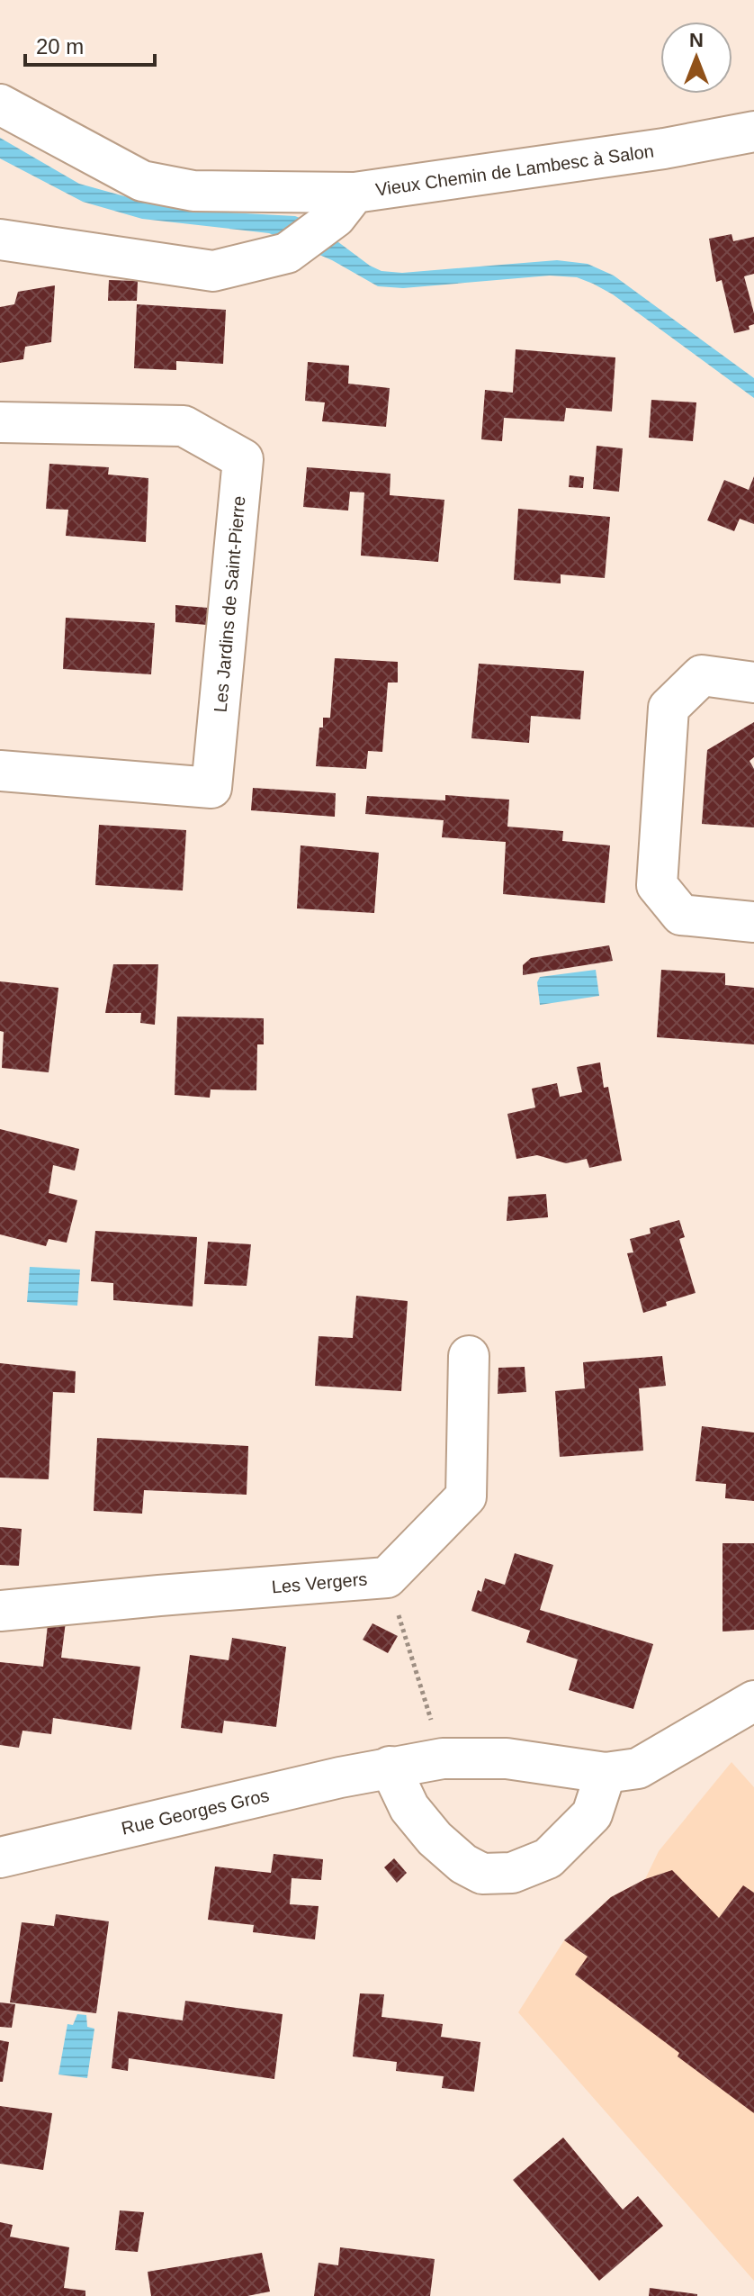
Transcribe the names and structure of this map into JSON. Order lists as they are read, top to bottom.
{
  "streets": {
    "street": [
      "Vieux Chemin de Lambesc à Salon",
      "Les Jardins de Saint-Pierre",
      "Les Vergers",
      "Rue Georges Gros"
    ]
  },
  "scale_bar": "20 m",
  "north": "top"
}
